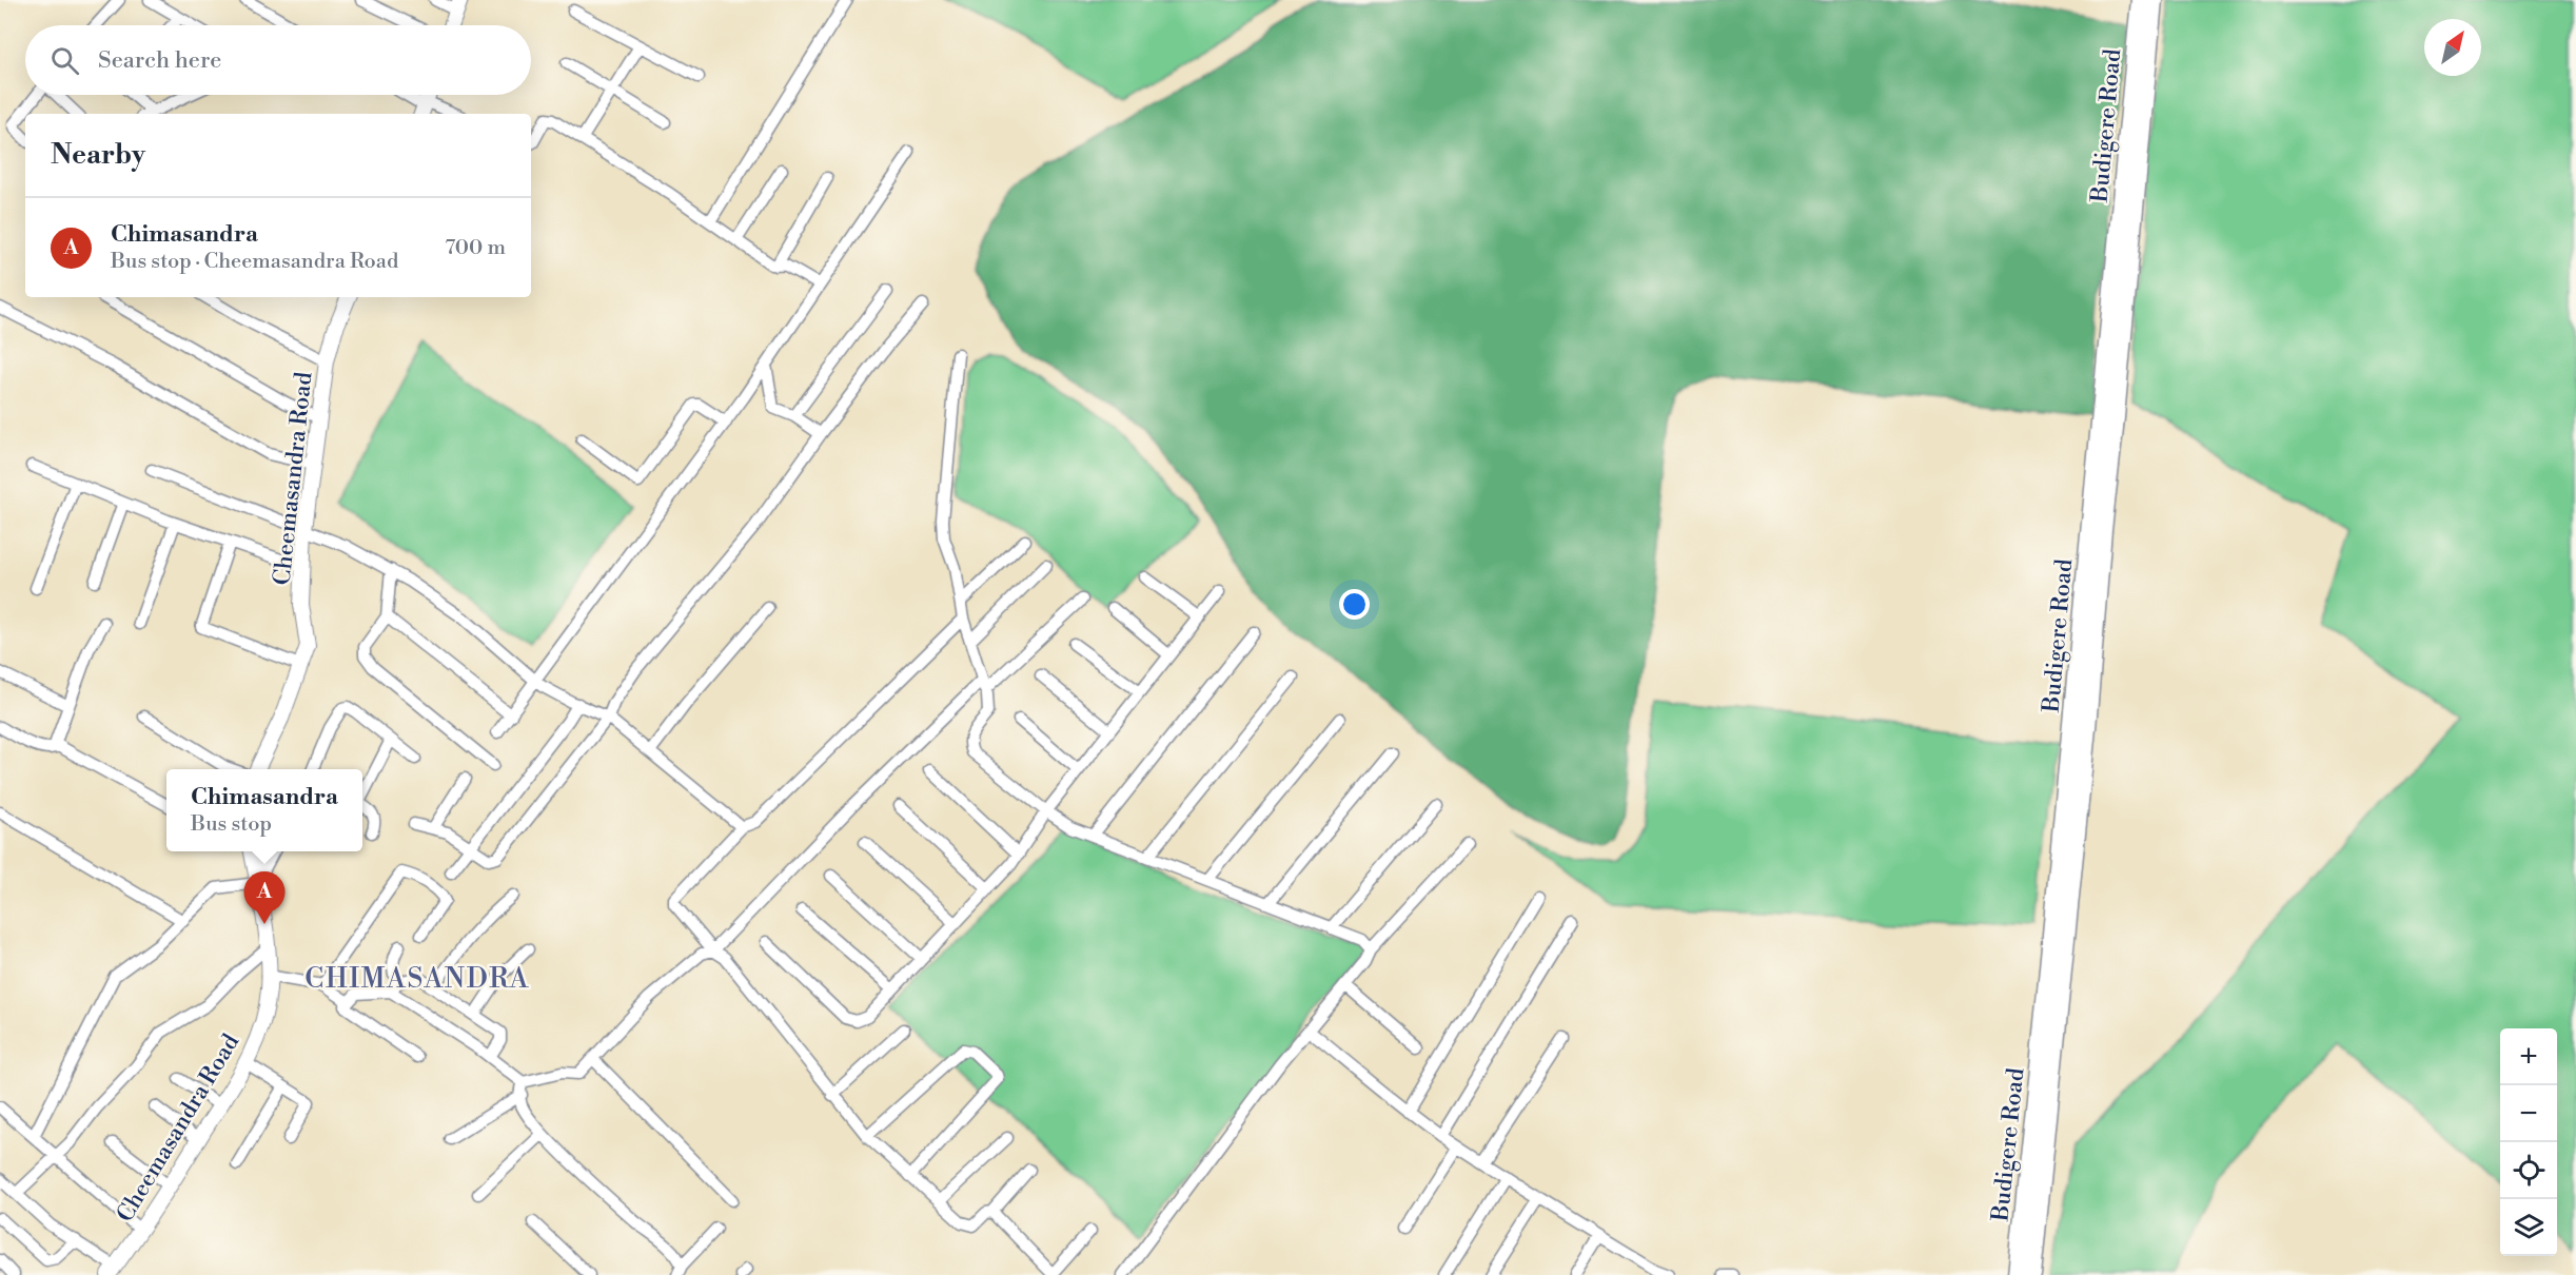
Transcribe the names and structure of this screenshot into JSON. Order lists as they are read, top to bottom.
{
  "streets": {
    "main road": ["Budigere Road"],
    "street": ["Cheemasandra Road"]
  },
  "districts": ["CHIMASANDRA"],
  "north": "top right",
  "page": {
    "search": "Search here",
    "heading": "Nearby",
    "list": [
      {
        "mark": "A",
        "name": "Chimasandra",
        "note": "Bus stop · Cheemasandra Road",
        "value": "700 m"
      }
    ],
    "popup": ["Chimasandra", "Bus stop"],
    "pins": "A",
    "map_buttons": ["+", "−"]
  }
}
